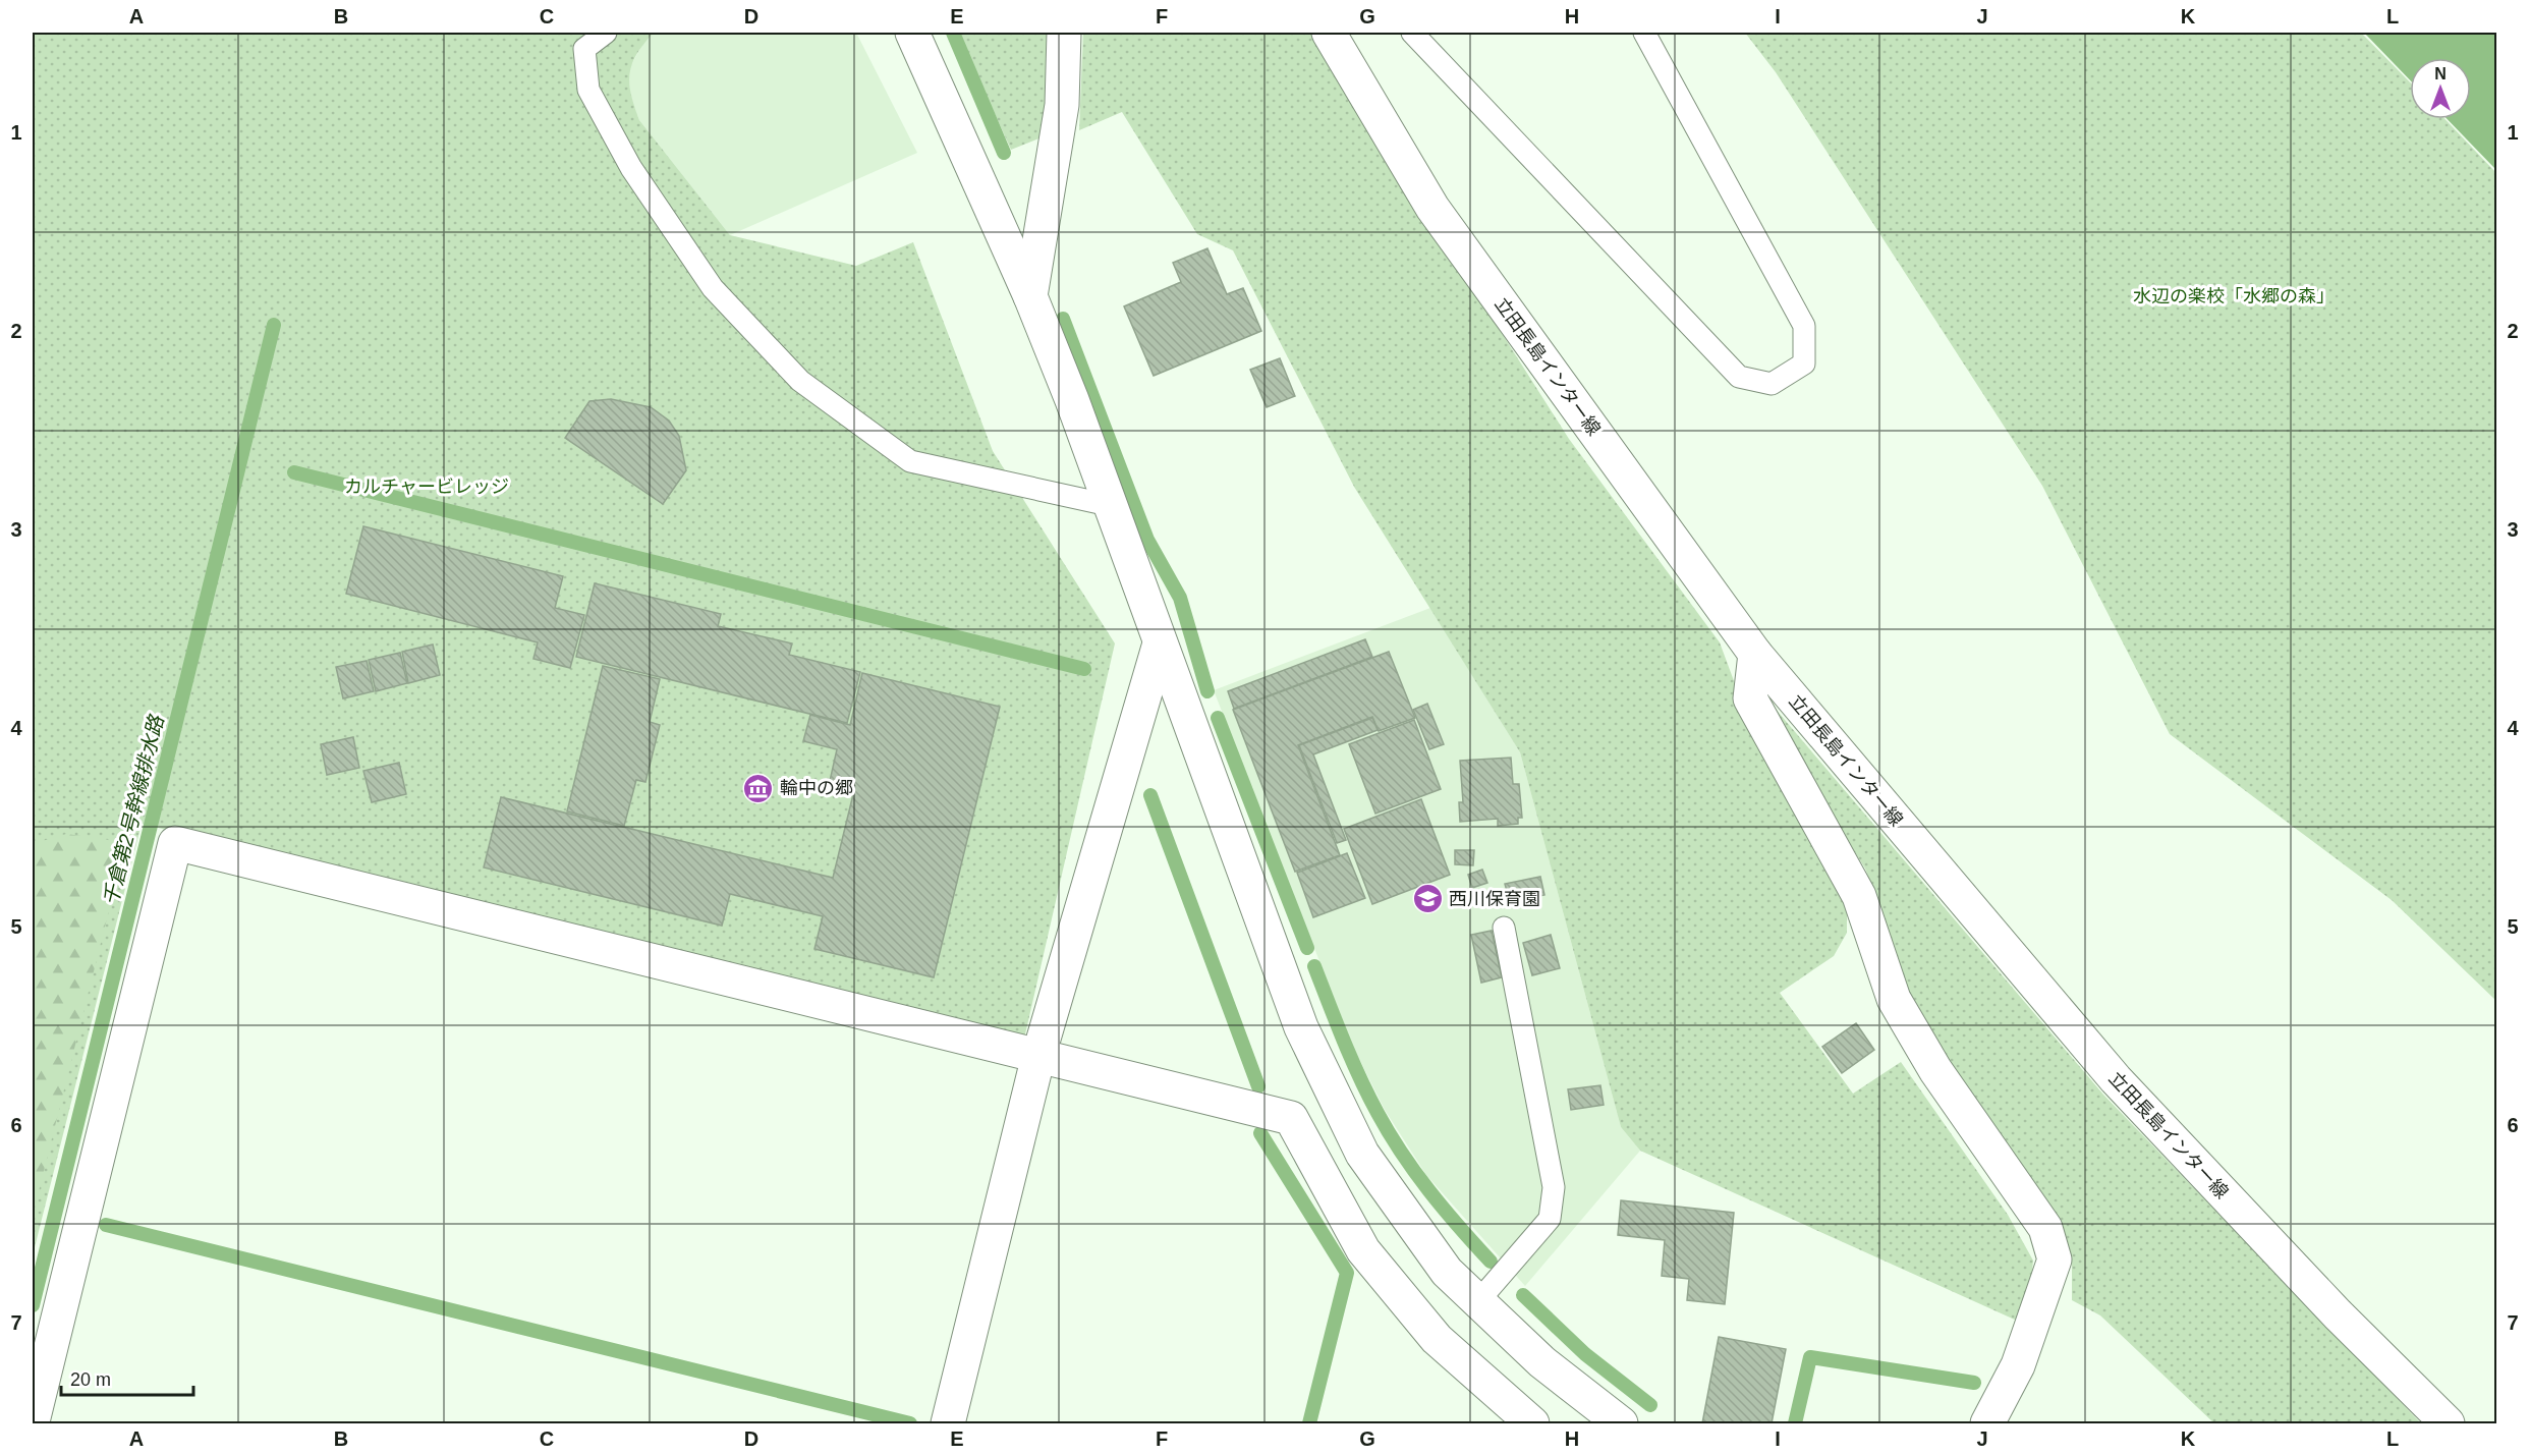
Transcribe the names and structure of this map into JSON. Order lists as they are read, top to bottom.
{
  "streets": {
    "street": ["立田長島インター線"]
  },
  "water": ["千倉第2号幹線排水路"],
  "parks": ["水辺の楽校「水郷の森」", "カルチャービレッジ"],
  "places": {
    "museum": ["輪中の郷"],
    "school or university": ["西川保育園"]
  },
  "scale_bar": "20 m",
  "north": "top",
  "grid": {
    "columns": [
      "A",
      "B",
      "C",
      "D",
      "E",
      "F",
      "G",
      "H",
      "I",
      "J",
      "K",
      "L"
    ],
    "rows": [
      "1",
      "2",
      "3",
      "4",
      "5",
      "6",
      "7"
    ]
  }
}
